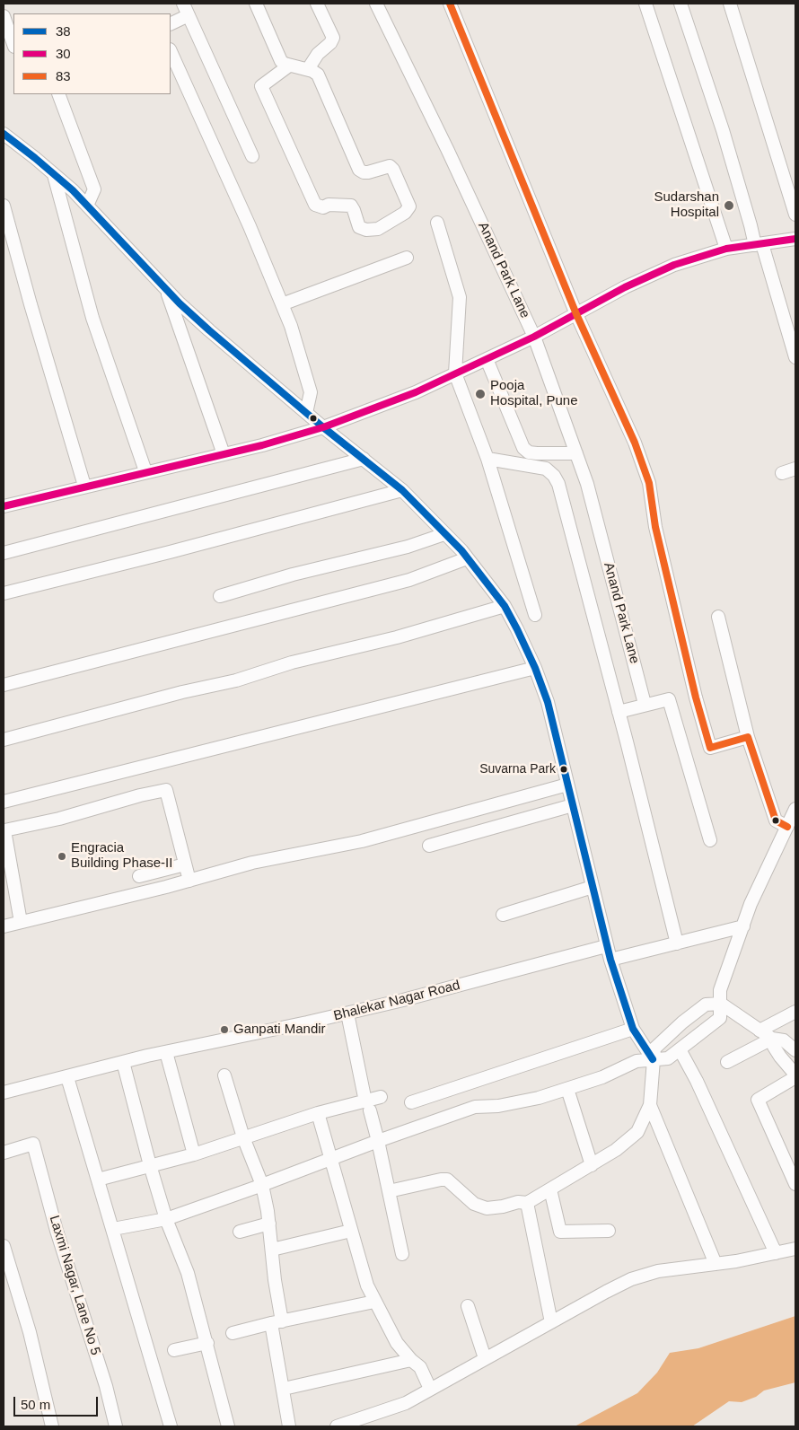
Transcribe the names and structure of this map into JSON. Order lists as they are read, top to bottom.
{
  "streets": {
    "street": ["Anand Park Lane", "Bhalekar Nagar Road", "Laxmi Nagar, Lane No 5"]
  },
  "places": [
    "Sudarshan Hospital",
    "Pooja Hospital, Pune",
    "Suvarna Park",
    "Engracia Building Phase-II",
    "Ganpati Mandir"
  ],
  "lines": ["transit line 83", "transit line 38", "transit line 30"],
  "legend": ["38", "30", "83"],
  "scale_bar": "50 m"
}
